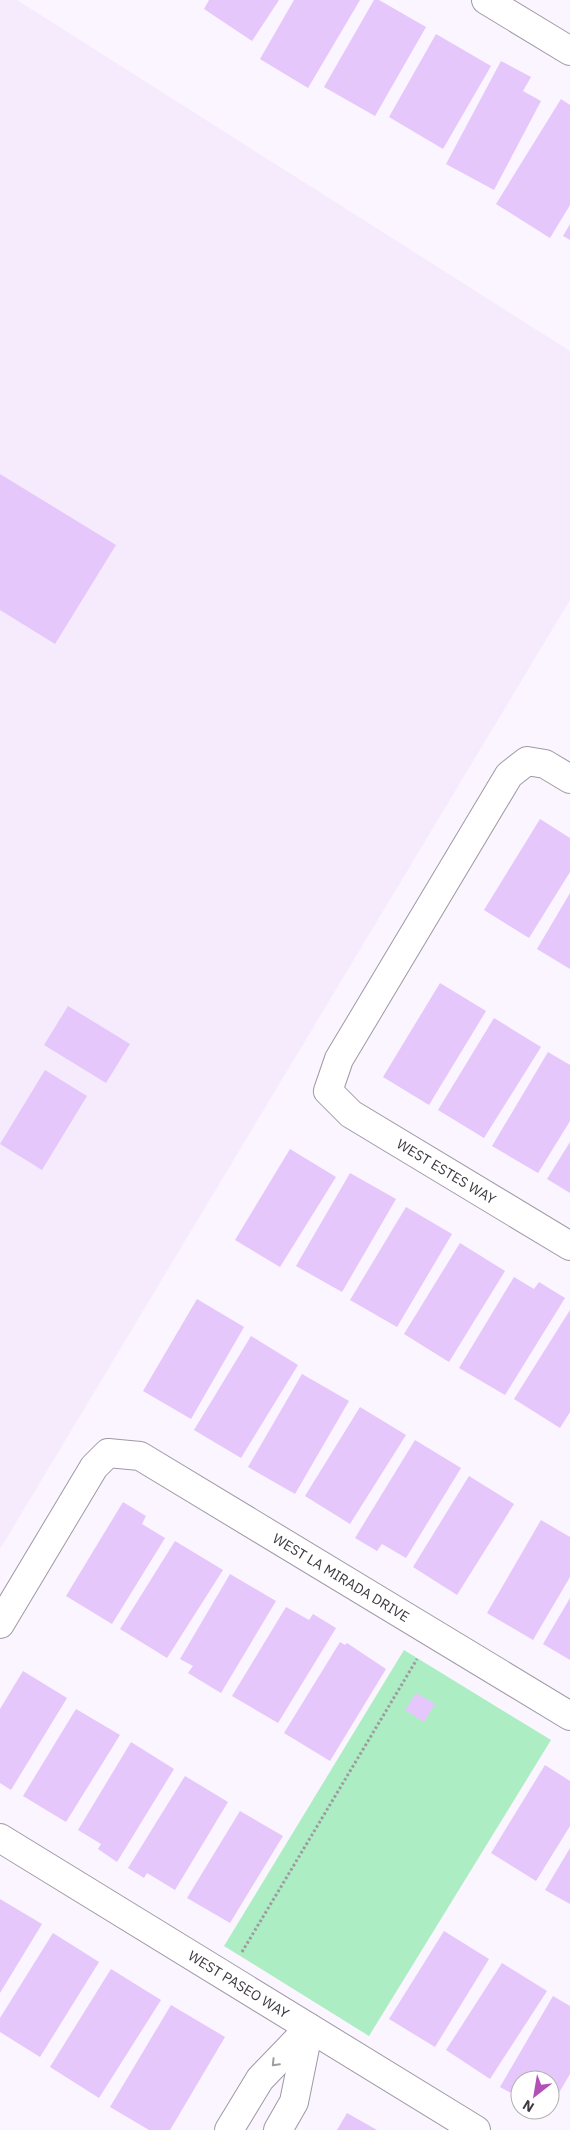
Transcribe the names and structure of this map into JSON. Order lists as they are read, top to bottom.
{
  "streets": {
    "street": ["WEST ESTES WAY", "WEST LA MIRADA DRIVE", "WEST PASEO WAY"]
  },
  "north": "bottom left"
}
